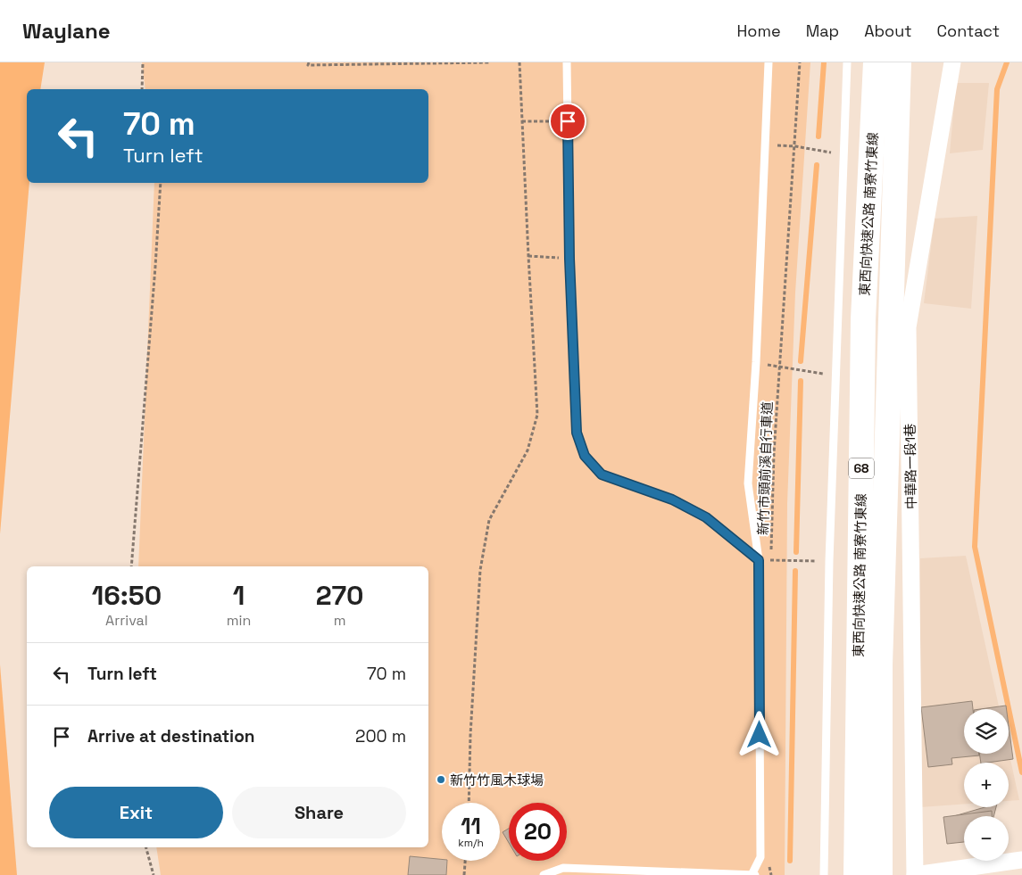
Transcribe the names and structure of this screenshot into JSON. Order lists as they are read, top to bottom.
{
  "streets": {
    "highway": ["東西向快速公路 南寮竹東線", "68"],
    "street": ["中華路一段1巷"],
    "path": ["新竹市頭前溪自行車道"]
  },
  "places": ["新竹竹風木球場"],
  "page": {
    "header": "Waylane",
    "nav": [
      "Home",
      "Map",
      "About",
      "Contact"
    ],
    "turn": ["70 m", "Turn left"],
    "eta": [
      "16:50",
      "Arrival",
      "1",
      "min",
      "270",
      "m"
    ],
    "list": [
      {
        "name": "Turn left",
        "value": "70 m"
      },
      {
        "name": "Arrive at destination",
        "value": "200 m"
      }
    ],
    "map_buttons": ["+", "−"],
    "buttons": ["Exit", "Share"],
    "speed": "11 km/h",
    "limit": "20"
  }
}
